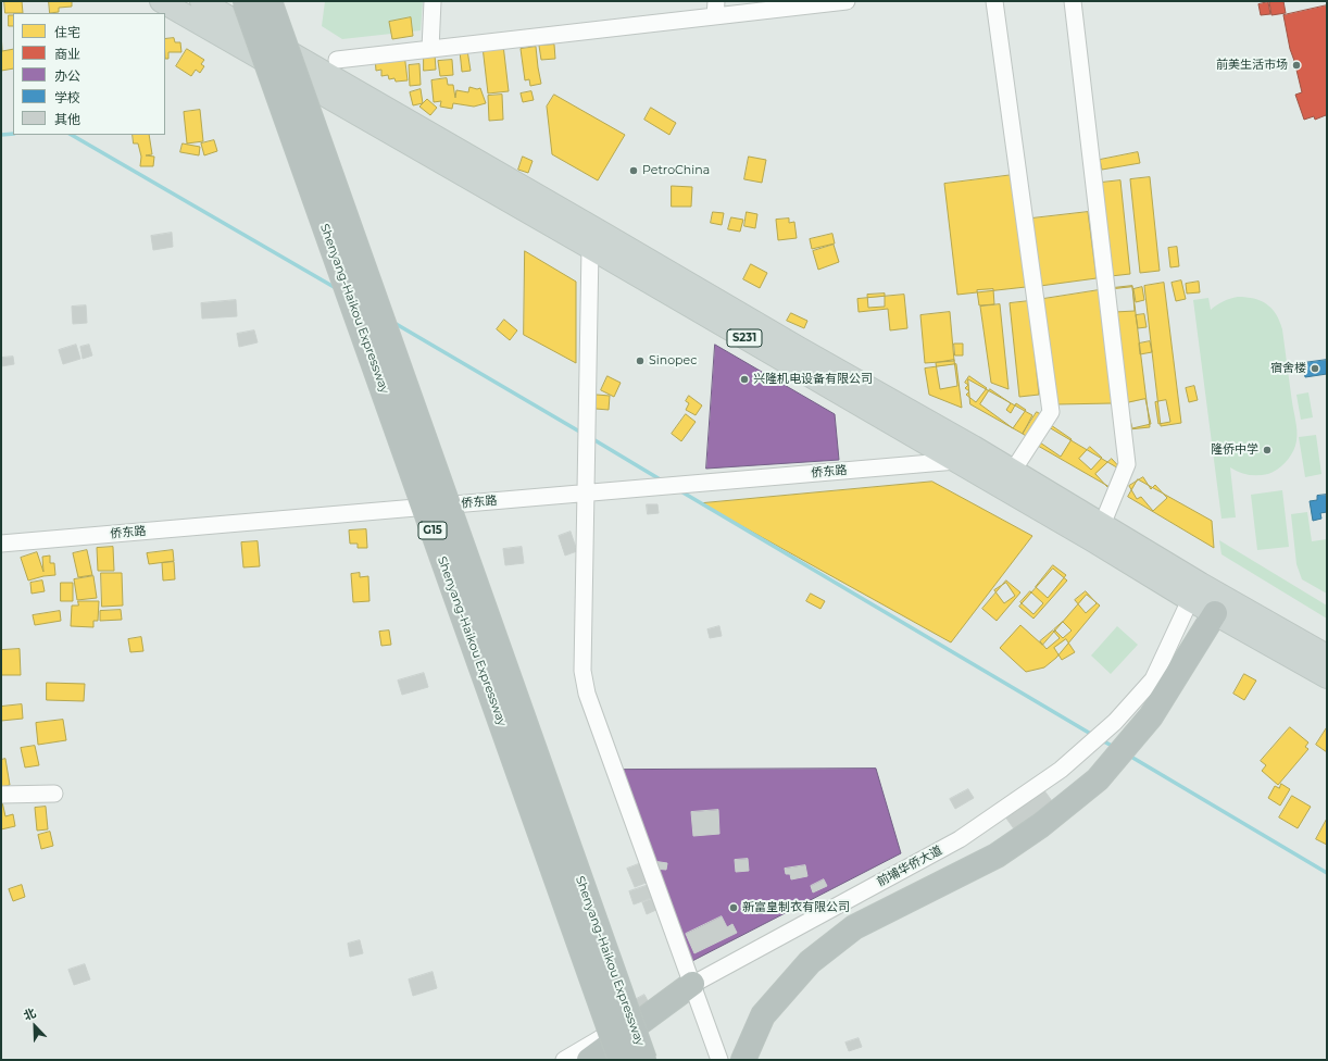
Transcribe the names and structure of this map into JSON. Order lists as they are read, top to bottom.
{
  "streets": {
    "highway": ["Shenyang-Haikou Expressway", "G15"],
    "main road": ["S231"],
    "street": ["侨东路", "前埔华侨大道"]
  },
  "crossings": [
    ["S231", "侨东路"],
    ["S231", "前埔华侨大道"]
  ],
  "places": [
    "前美生活市场",
    "PetroChina",
    "Sinopec",
    "宿舍楼",
    "兴隆机电设备有限公司",
    "隆侨中学",
    "新富皇制衣有限公司"
  ],
  "legend": [
    "住宅",
    "商业",
    "办公",
    "学校",
    "其他"
  ],
  "north": "top left"
}
